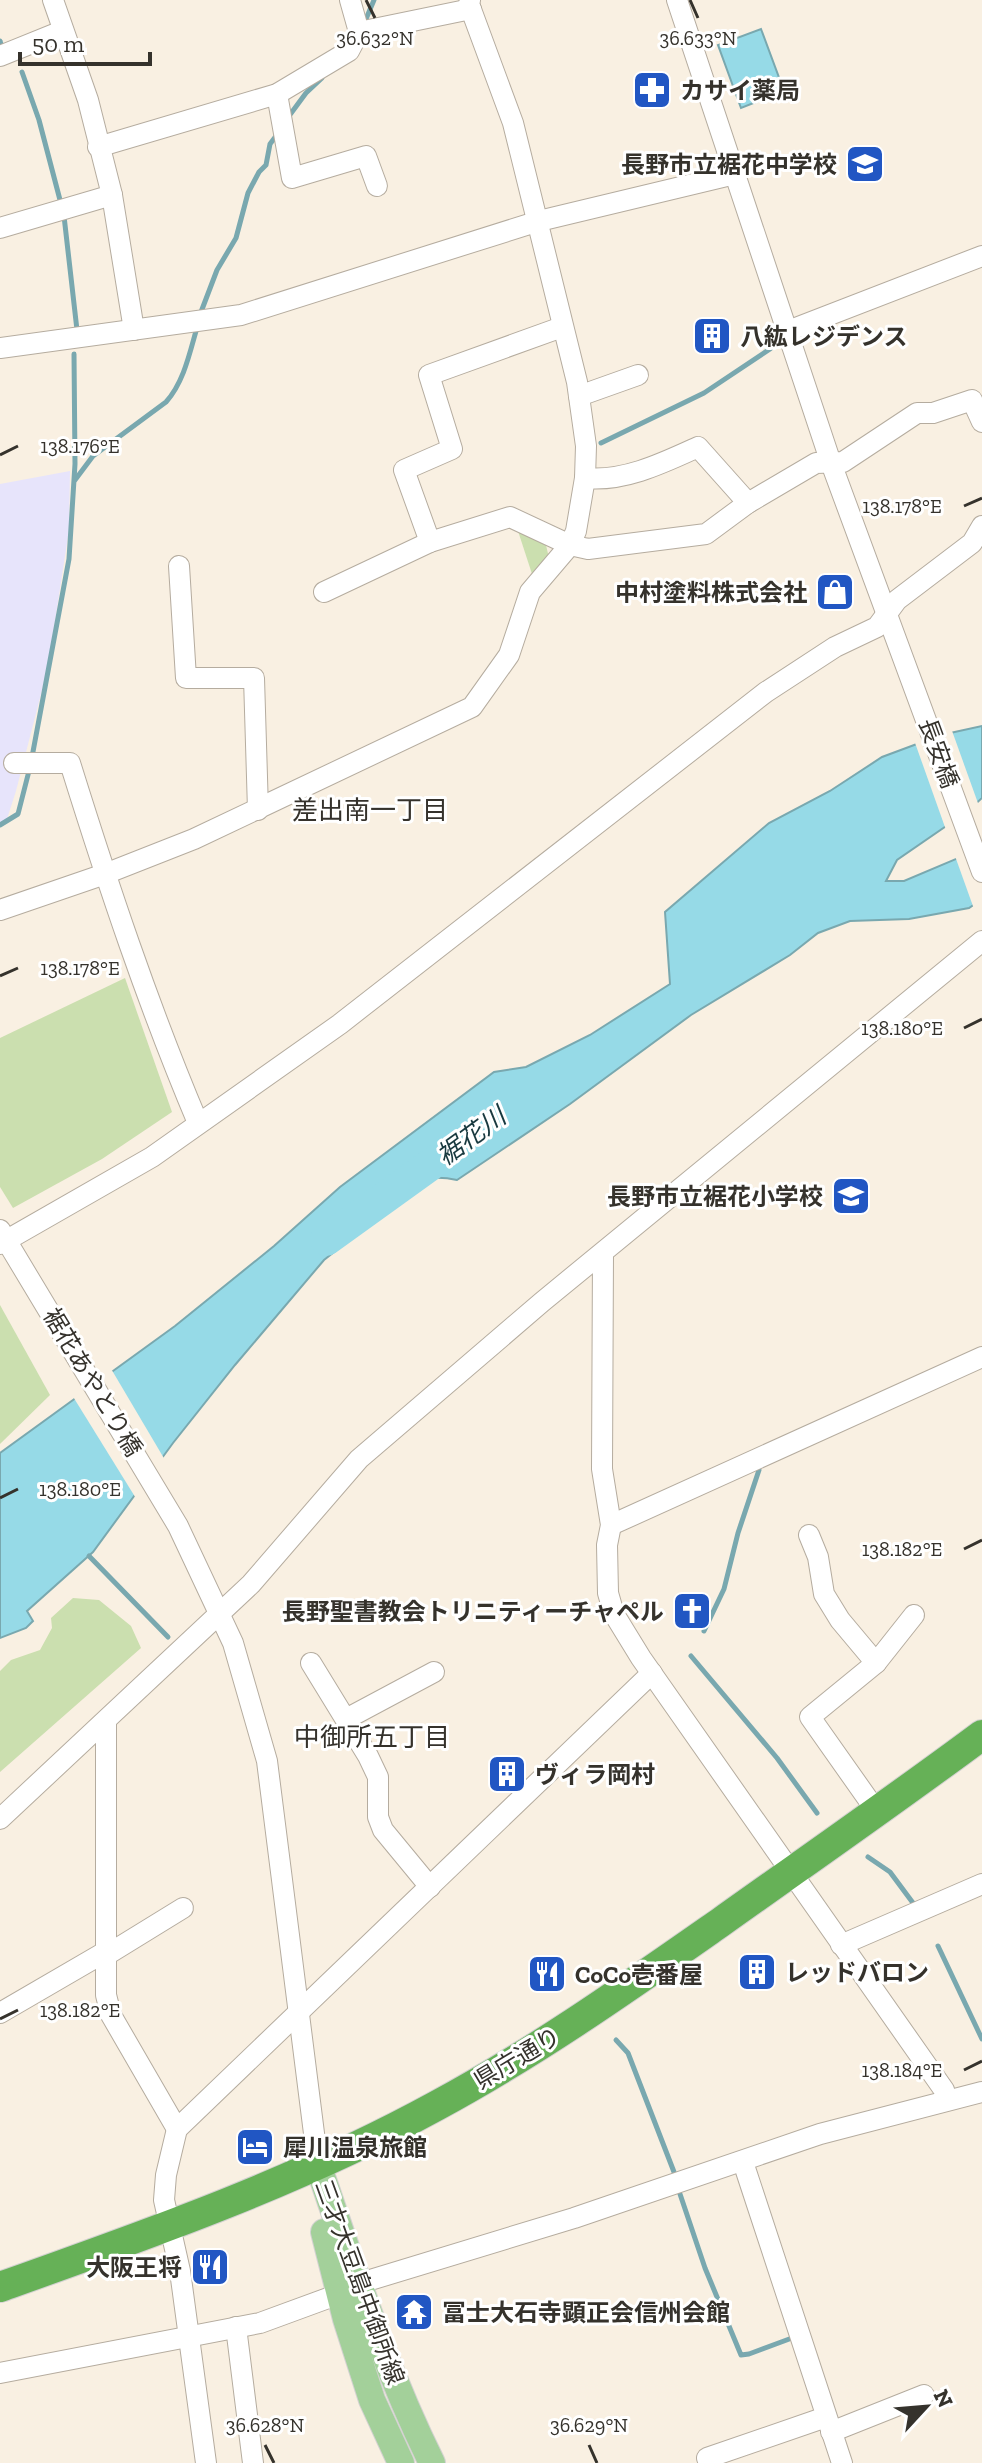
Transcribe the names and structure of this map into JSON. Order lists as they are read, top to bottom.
{
  "streets": {
    "highway": ["県庁通り"],
    "main road": ["三才大豆島中御所線"],
    "street": ["長安橋", "裾花あやとり橋"]
  },
  "crossings": [
    ["裾花あやとり橋", "県庁通り"],
    ["裾花あやとり橋", "三才大豆島中御所線"],
    ["県庁通り", "三才大豆島中御所線"]
  ],
  "districts": ["差出南一丁目", "中御所五丁目"],
  "water": ["裾花川"],
  "places": {
    "pharmacy": ["カサイ薬局"],
    "school or university": ["長野市立裾花中学校", "長野市立裾花小学校"],
    "building": ["八紘レジデンス", "ヴィラ岡村", "レッドバロン"],
    "shop": ["中村塗料株式会社"],
    "church": ["長野聖書教会トリニティーチャペル"],
    "restaurant": ["CoCo壱番屋", "大阪王将"],
    "hotel": ["犀川温泉旅館"],
    "temple": ["冨士大石寺顕正会信州会館"]
  },
  "scale_bar": "50 m",
  "north": "top right",
  "coordinates": [
    "36.632°N",
    "36.633°N",
    "138.176°E",
    "138.178°E",
    "138.180°E",
    "138.182°E",
    "138.184°E",
    "36.628°N",
    "36.629°N"
  ]
}
